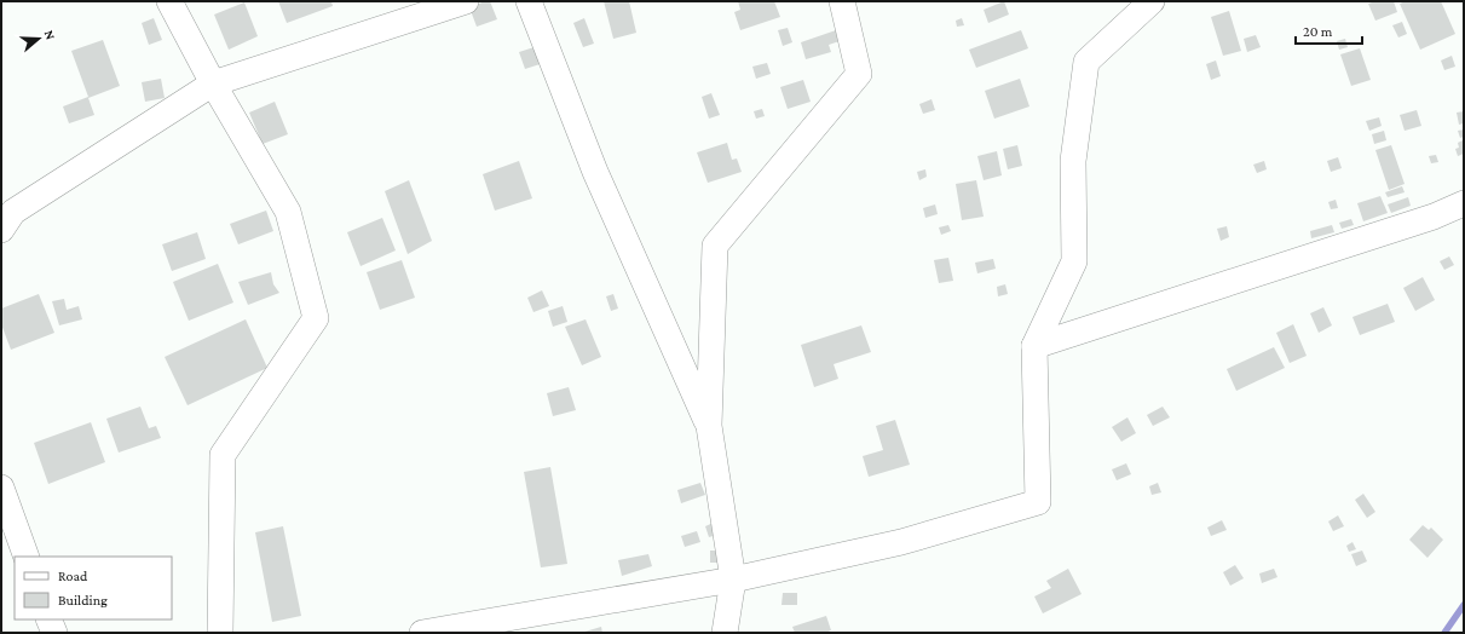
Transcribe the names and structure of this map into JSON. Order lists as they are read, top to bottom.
{
  "legend": ["Road", "Building"],
  "scale_bar": "20 m",
  "north": "right"
}
